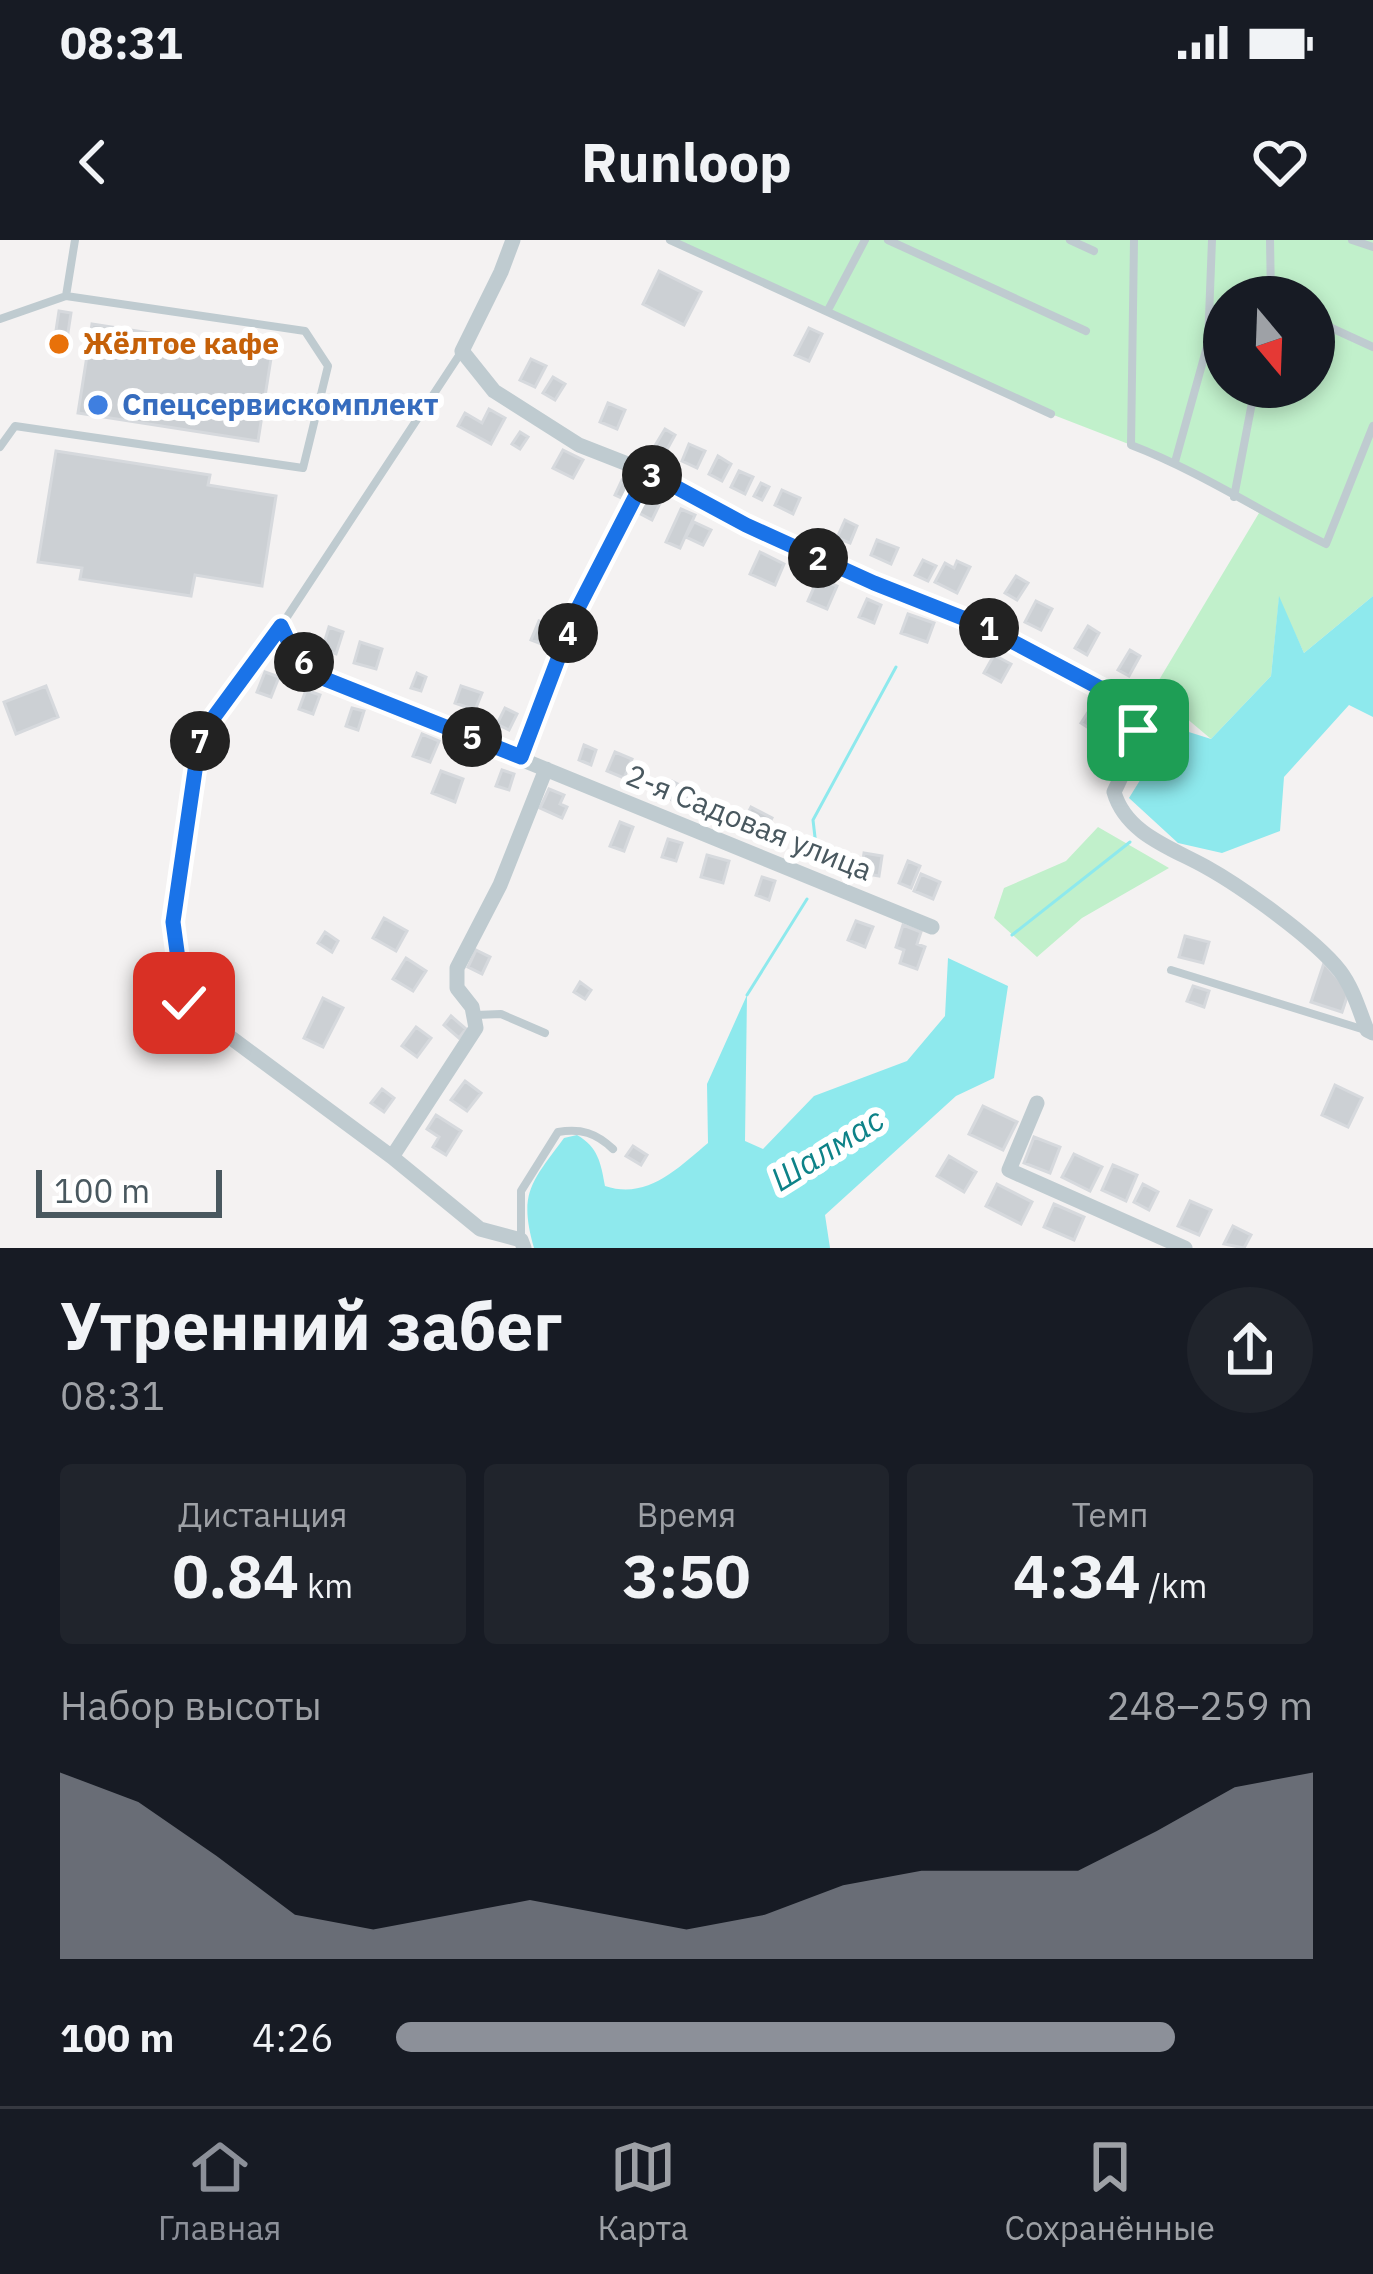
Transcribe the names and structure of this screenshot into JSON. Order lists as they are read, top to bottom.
{
  "streets": {
    "street": ["2-я Садовая улица"]
  },
  "water": ["Шалмас"],
  "places": ["Жёлтое кафе", "Спецсервискомплект"],
  "scale_bar": "100 m",
  "north": "bottom",
  "page": {
    "status": "08:31",
    "header": "Runloop",
    "pins": [
      "3",
      "2",
      "1",
      "4",
      "6",
      "5",
      "7"
    ],
    "scale": "100 m",
    "heading": ["Утренний забег", "08:31"],
    "stats": [
      ["Дистанция", "0.84 km"],
      ["Время", "3:50"],
      ["Темп", "4:34 /km"]
    ],
    "chart": ["Набор высоты", "248–259 m"],
    "list": [
      {
        "name": "100 m",
        "note": "4:26"
      }
    ],
    "tabs": ["Главная", "Карта", "Сохранённые"]
  }
}
